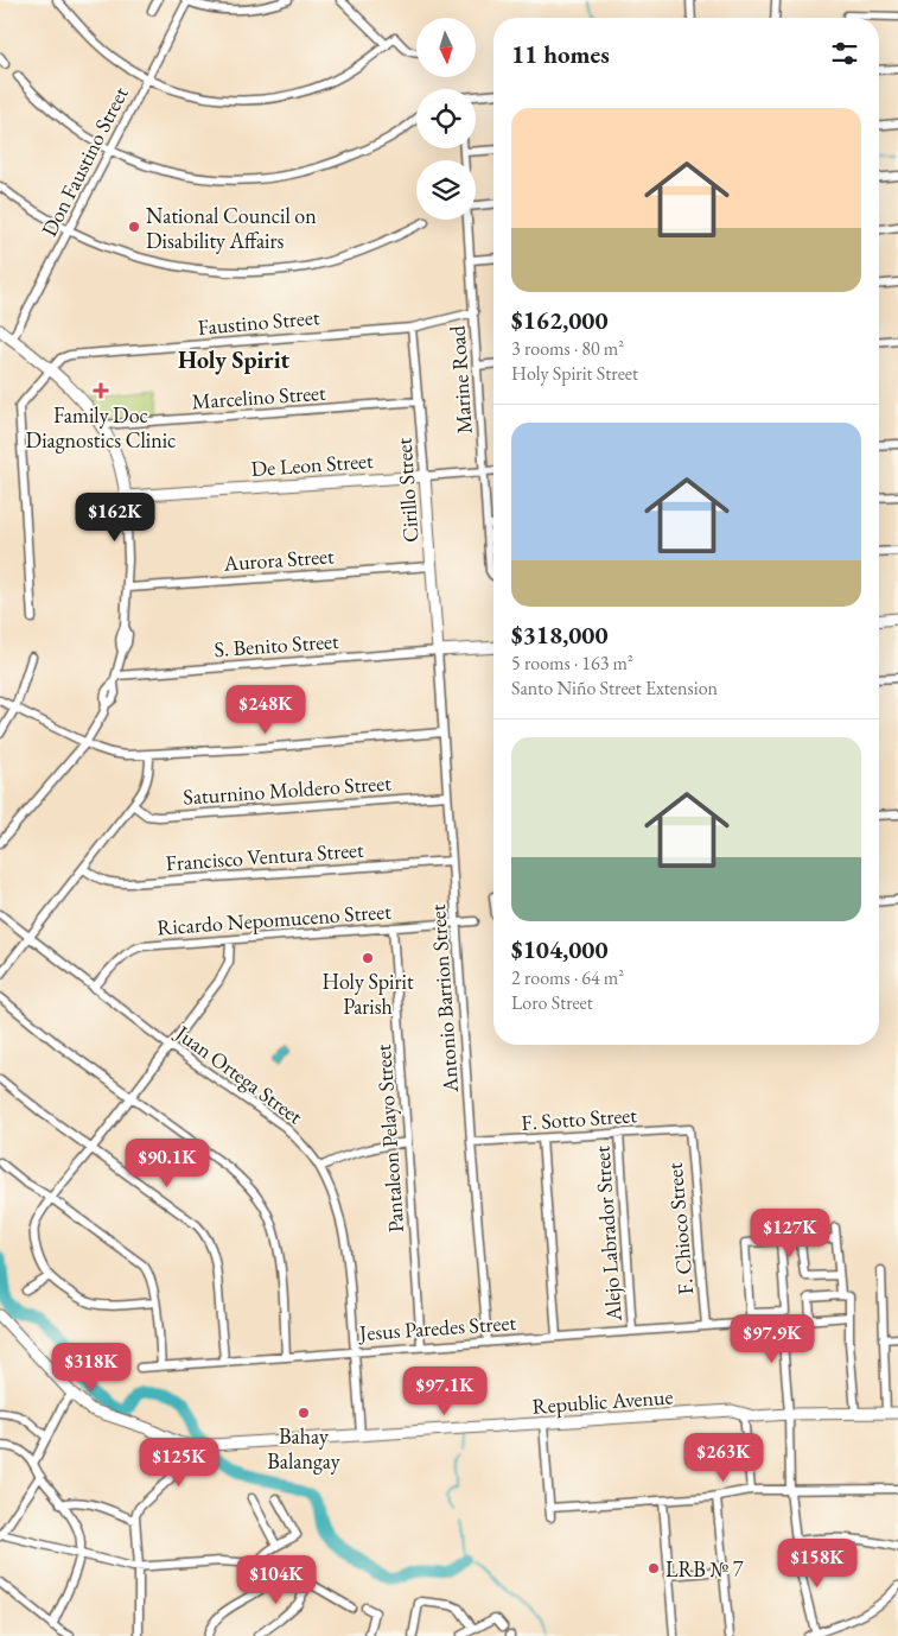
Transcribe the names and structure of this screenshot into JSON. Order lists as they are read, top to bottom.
{
  "streets": {
    "main road": ["De Leon Street", "Cirillo Street", "Republic Avenue"],
    "street": [
      "Don Faustino Street",
      "Faustino Street",
      "Marine Road",
      "Marcelino Street",
      "Aurora Street",
      "S. Benito Street",
      "Saturnino Moldero Street",
      "Francisco Ventura Street",
      "Ricardo Nepomuceno Street",
      "Antonio Barrion Street",
      "Juan Ortega Street",
      "F. Sotto Street",
      "Pantaleon Pelayo Street",
      "F. Chioco Street",
      "Alejo Labrador Street",
      "Jesus Paredes Street"
    ]
  },
  "crossings": [
    ["Faustino Street", "Marine Road"],
    ["Faustino Street", "Cirillo Street"],
    ["Marine Road", "De Leon Street"],
    ["Marcelino Street", "Cirillo Street"],
    ["De Leon Street", "Cirillo Street"],
    ["Cirillo Street", "Aurora Street"],
    ["Cirillo Street", "S. Benito Street"],
    ["Cirillo Street", "Antonio Barrion Street"],
    ["S. Benito Street", "Antonio Barrion Street"],
    ["Saturnino Moldero Street", "Antonio Barrion Street"],
    ["Francisco Ventura Street", "Antonio Barrion Street"],
    ["Ricardo Nepomuceno Street", "Antonio Barrion Street"],
    ["Ricardo Nepomuceno Street", "Juan Ortega Street"],
    ["Ricardo Nepomuceno Street", "Pantaleon Pelayo Street"],
    ["Antonio Barrion Street", "F. Sotto Street"],
    ["Antonio Barrion Street", "Jesus Paredes Street"],
    ["Juan Ortega Street", "Jesus Paredes Street"],
    ["Juan Ortega Street", "Republic Avenue"],
    ["F. Sotto Street", "F. Chioco Street"],
    ["F. Sotto Street", "Alejo Labrador Street"],
    ["Pantaleon Pelayo Street", "Jesus Paredes Street"],
    ["F. Chioco Street", "Jesus Paredes Street"],
    ["Alejo Labrador Street", "Jesus Paredes Street"]
  ],
  "districts": ["Holy Spirit"],
  "places": {
    "other": [
      "National Council on Disability Affairs",
      "Holy Spirit Parish",
      "Bahay Balangay",
      "LRB № 7"
    ],
    "health": ["Family Doc Diagnostics Clinic"]
  },
  "north": "bottom",
  "page": {
    "heading": "11 homes",
    "list": [
      {
        "name": "$162,000",
        "note": "3 rooms · 80 m² · Holy Spirit Street"
      },
      {
        "name": "$318,000",
        "note": "5 rooms · 163 m² · Santo Niño Street Extension"
      },
      {
        "name": "$104,000",
        "note": "2 rooms · 64 m² · Loro Street"
      }
    ],
    "price": [
      "$162K",
      "$248K",
      "$90.1K",
      "$127K",
      "$97.9K",
      "$318K",
      "$97.1K",
      "$263K",
      "$125K",
      "$158K",
      "$104K"
    ]
  }
}
